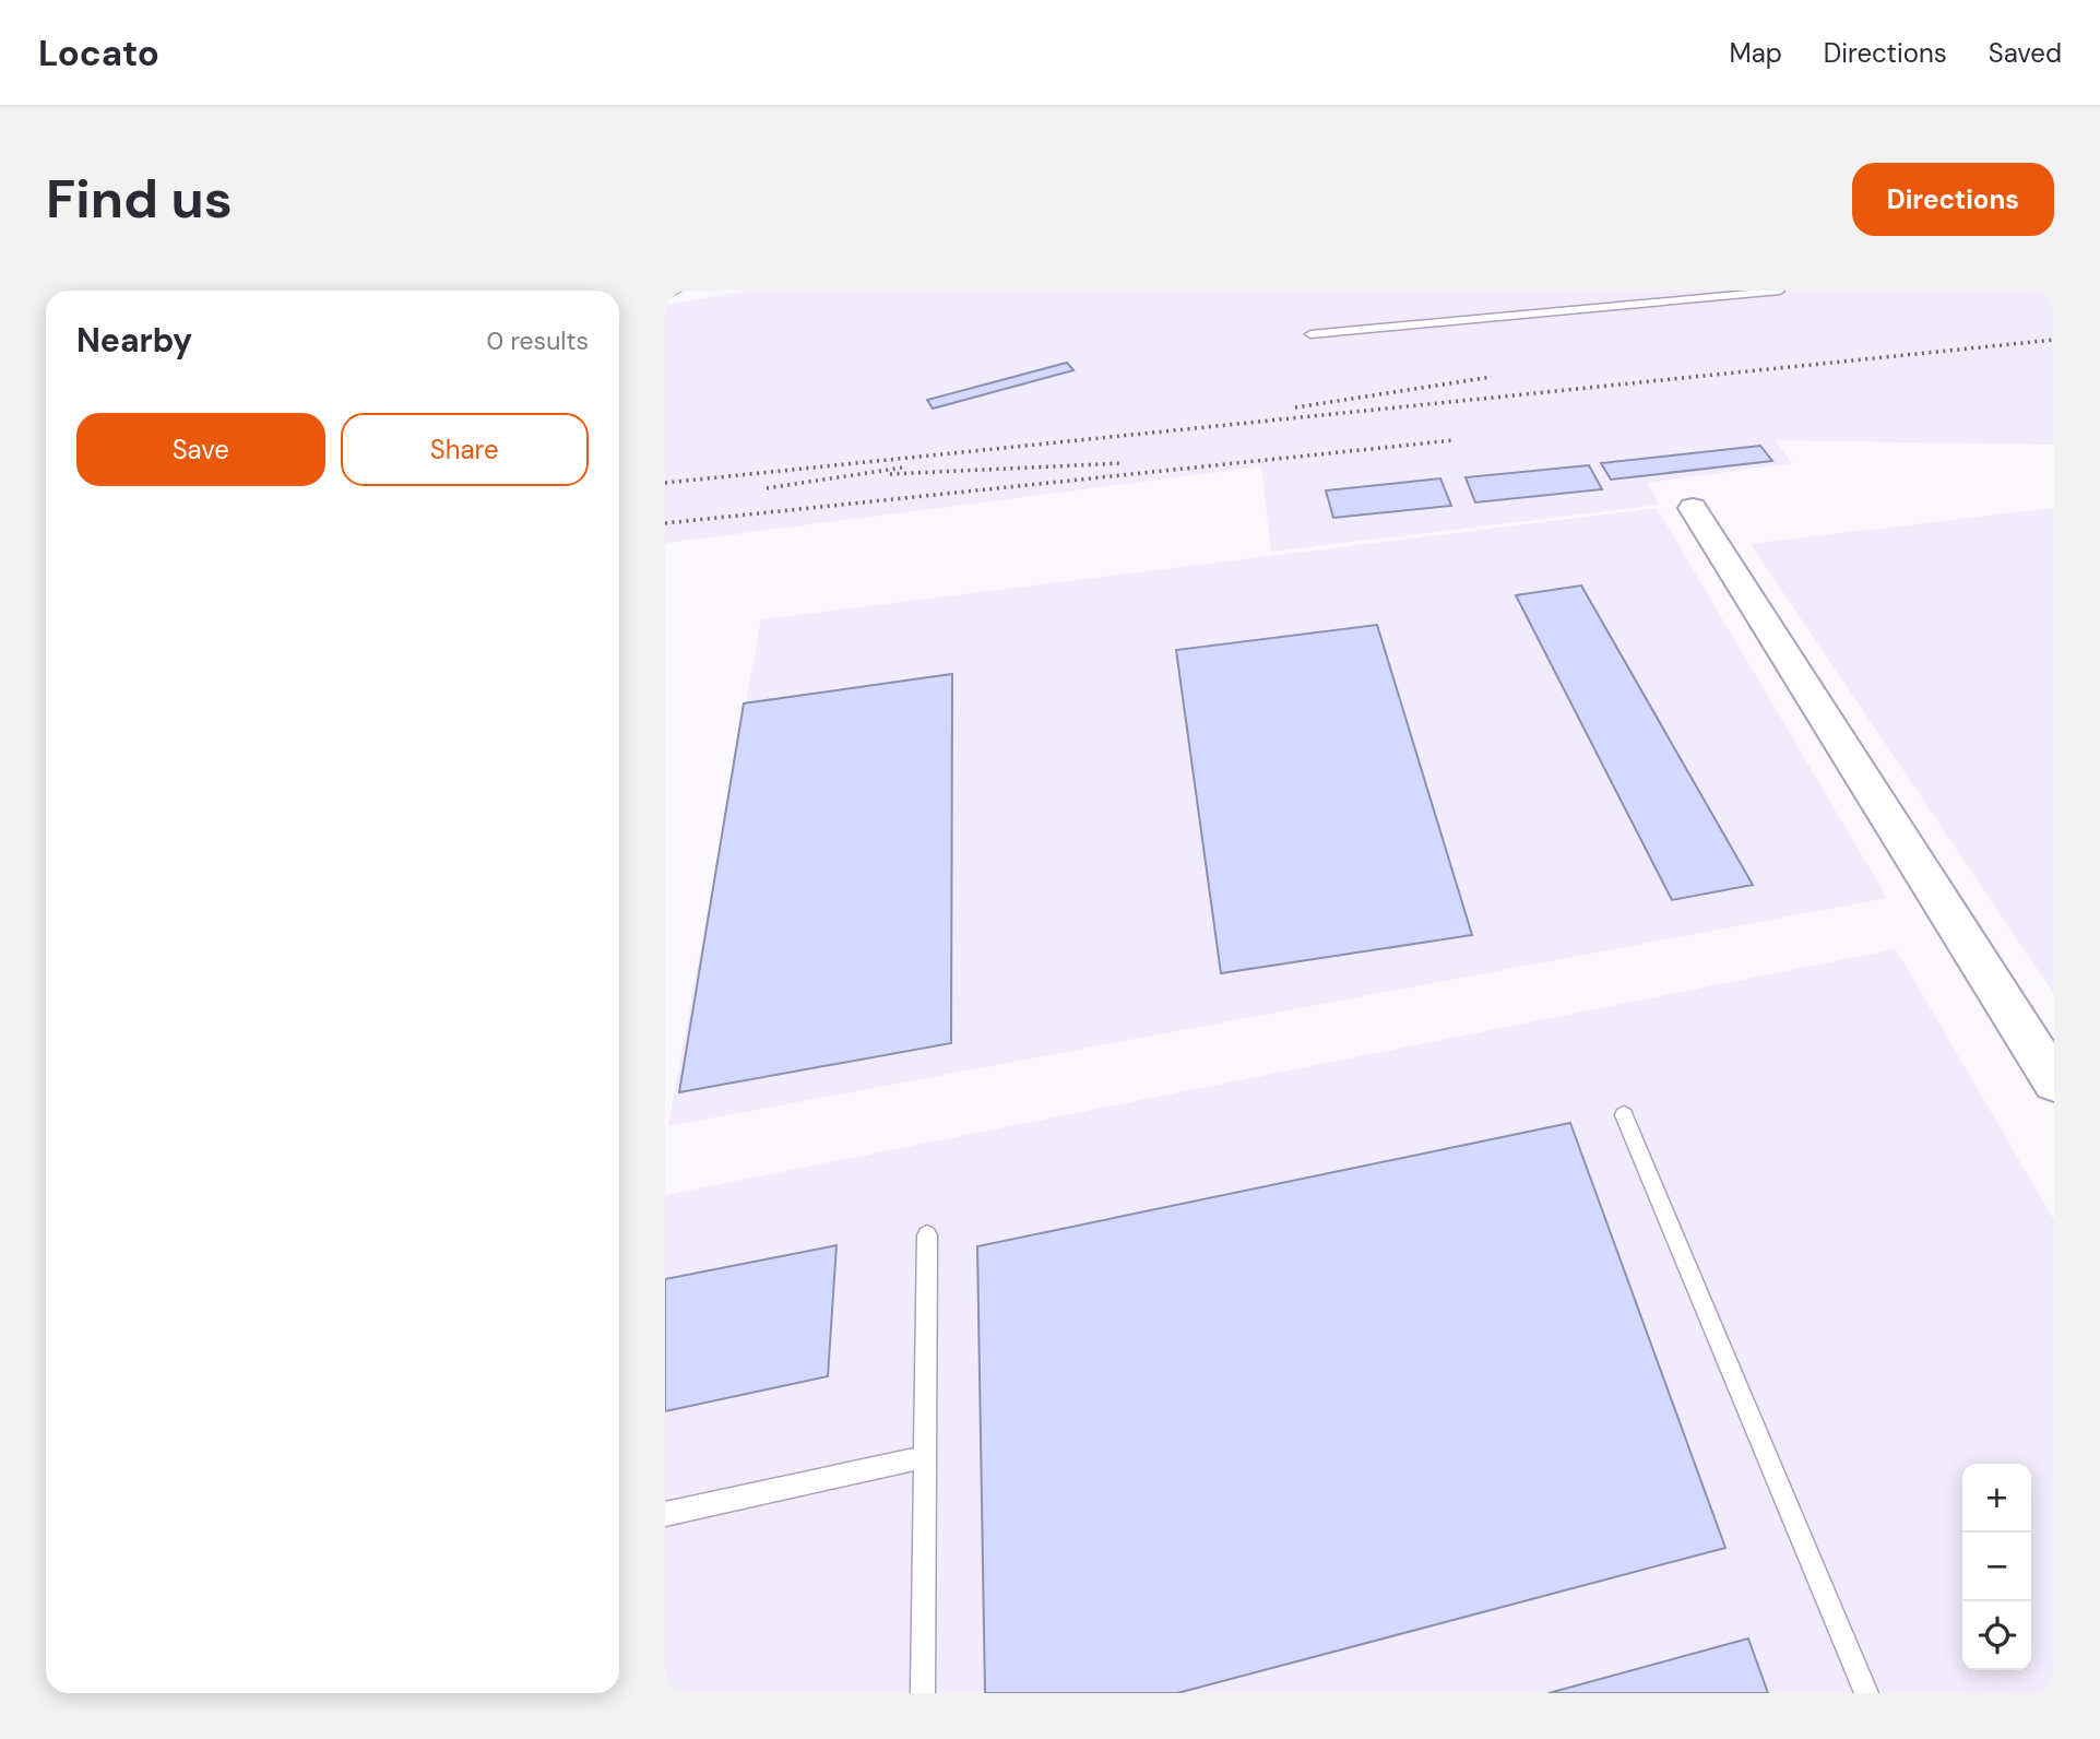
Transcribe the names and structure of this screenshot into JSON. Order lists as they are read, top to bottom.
{
  "page": {
    "header": "Locato",
    "nav": ["Map", "Directions", "Saved"],
    "buttons": [
      "Directions",
      ["Save", "Share"]
    ],
    "title": "Find us",
    "heading": ["Nearby", "0 results"],
    "map_buttons": ["+", "−"]
  }
}
